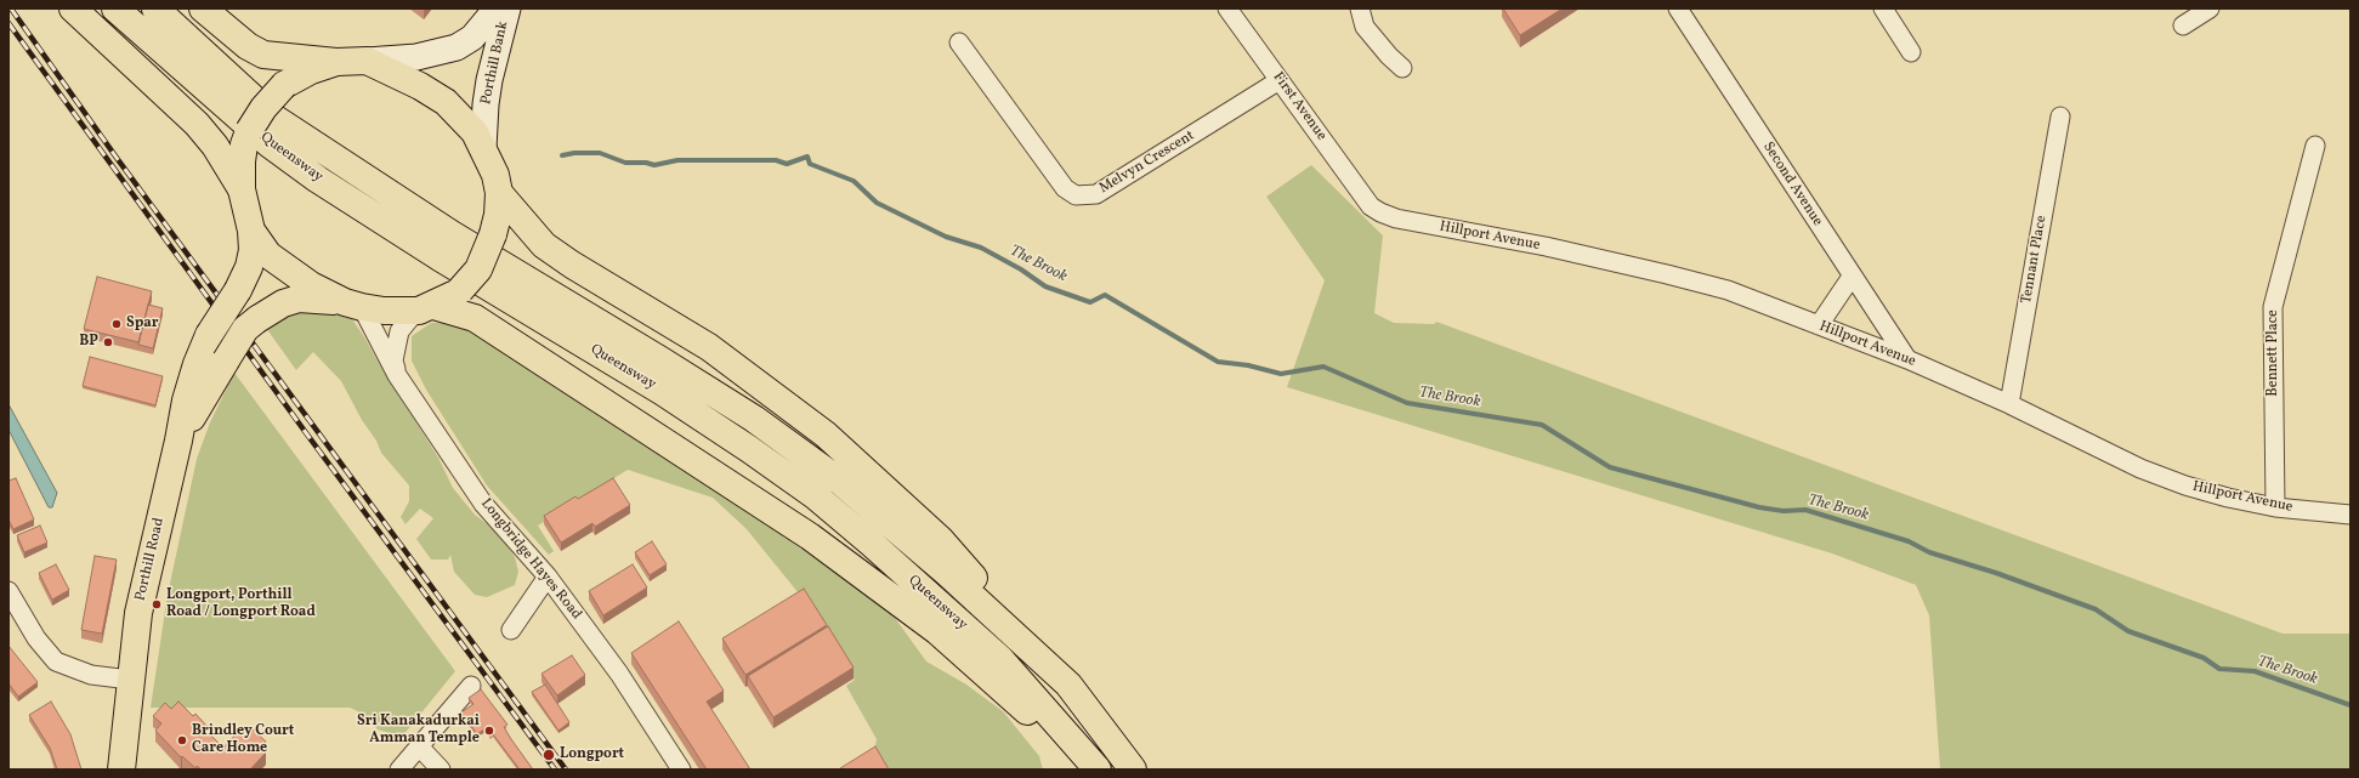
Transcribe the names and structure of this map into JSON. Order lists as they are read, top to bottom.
{
  "streets": {
    "main road": ["Porthill Bank", "Queensway", "Porthill Road"],
    "street": [
      "First Avenue",
      "Melvyn Crescent",
      "Second Avenue",
      "Hillport Avenue",
      "Tennant Place",
      "Bennett Place",
      "Longbridge Hayes Road"
    ]
  },
  "crossings": [
    ["First Avenue", "Melvyn Crescent"],
    ["First Avenue", "Hillport Avenue"],
    ["Second Avenue", "Hillport Avenue"],
    ["Hillport Avenue", "Tennant Place"],
    ["Hillport Avenue", "Bennett Place"],
    ["Porthill Road", "Longbridge Hayes Road"]
  ],
  "water": ["The Brook"],
  "places": [
    "Spar",
    "BP",
    "Longport, Porthill Road / Longport Road",
    "Sri Kanakadurkai Amman Temple",
    "Brindley Court Care Home",
    "Longport"
  ]
}
